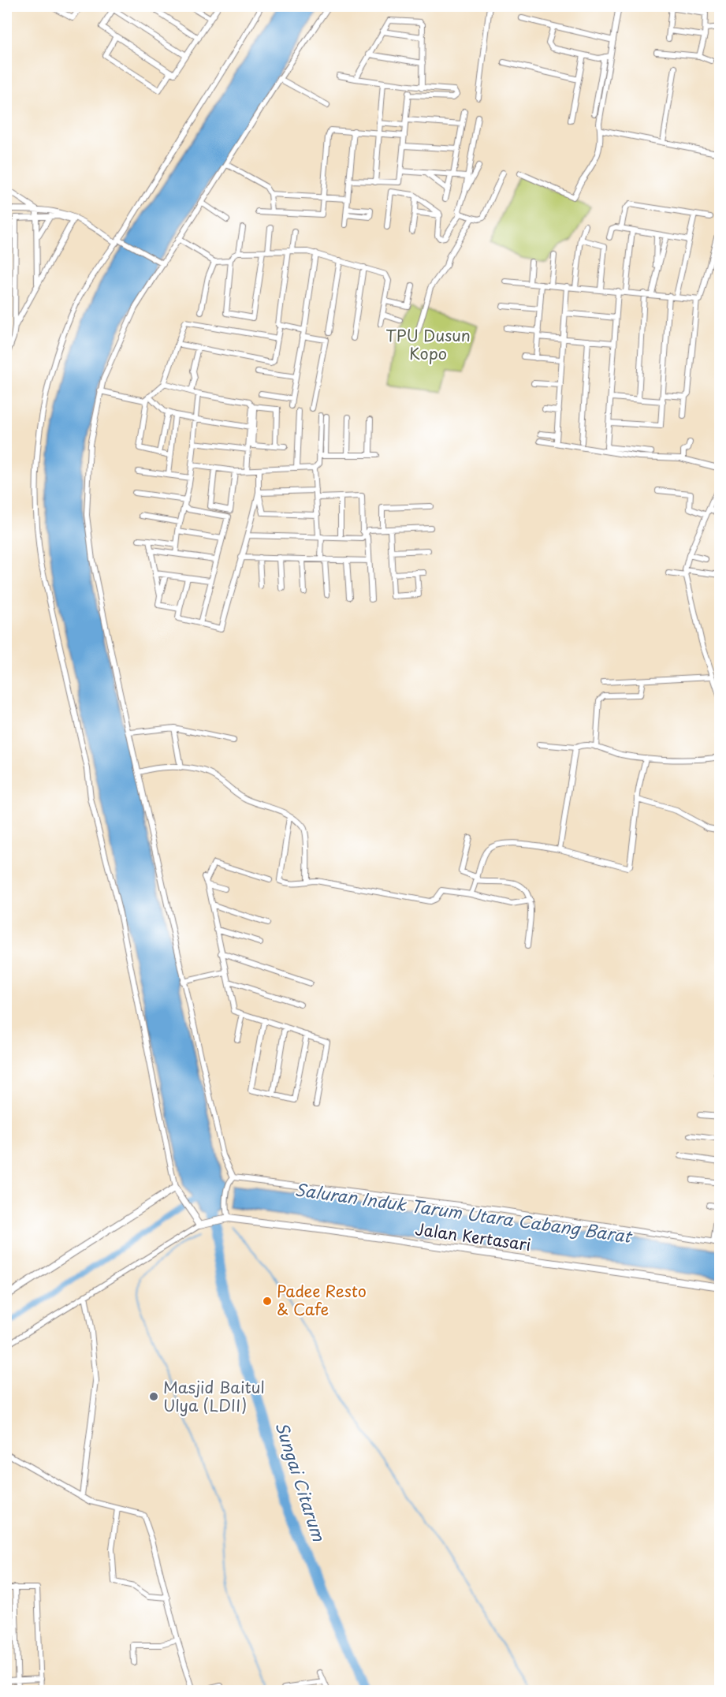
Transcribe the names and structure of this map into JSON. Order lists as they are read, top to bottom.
{
  "streets": {
    "street": ["Jalan Kertasari"]
  },
  "water": ["Saluran Induk Tarum Utara Cabang Barat", "Sungai Citarum"],
  "parks": ["TPU Dusun Kopo"],
  "places": ["Padee Resto & Cafe", "Masjid Baitul Ulya (LDII)"]
}
